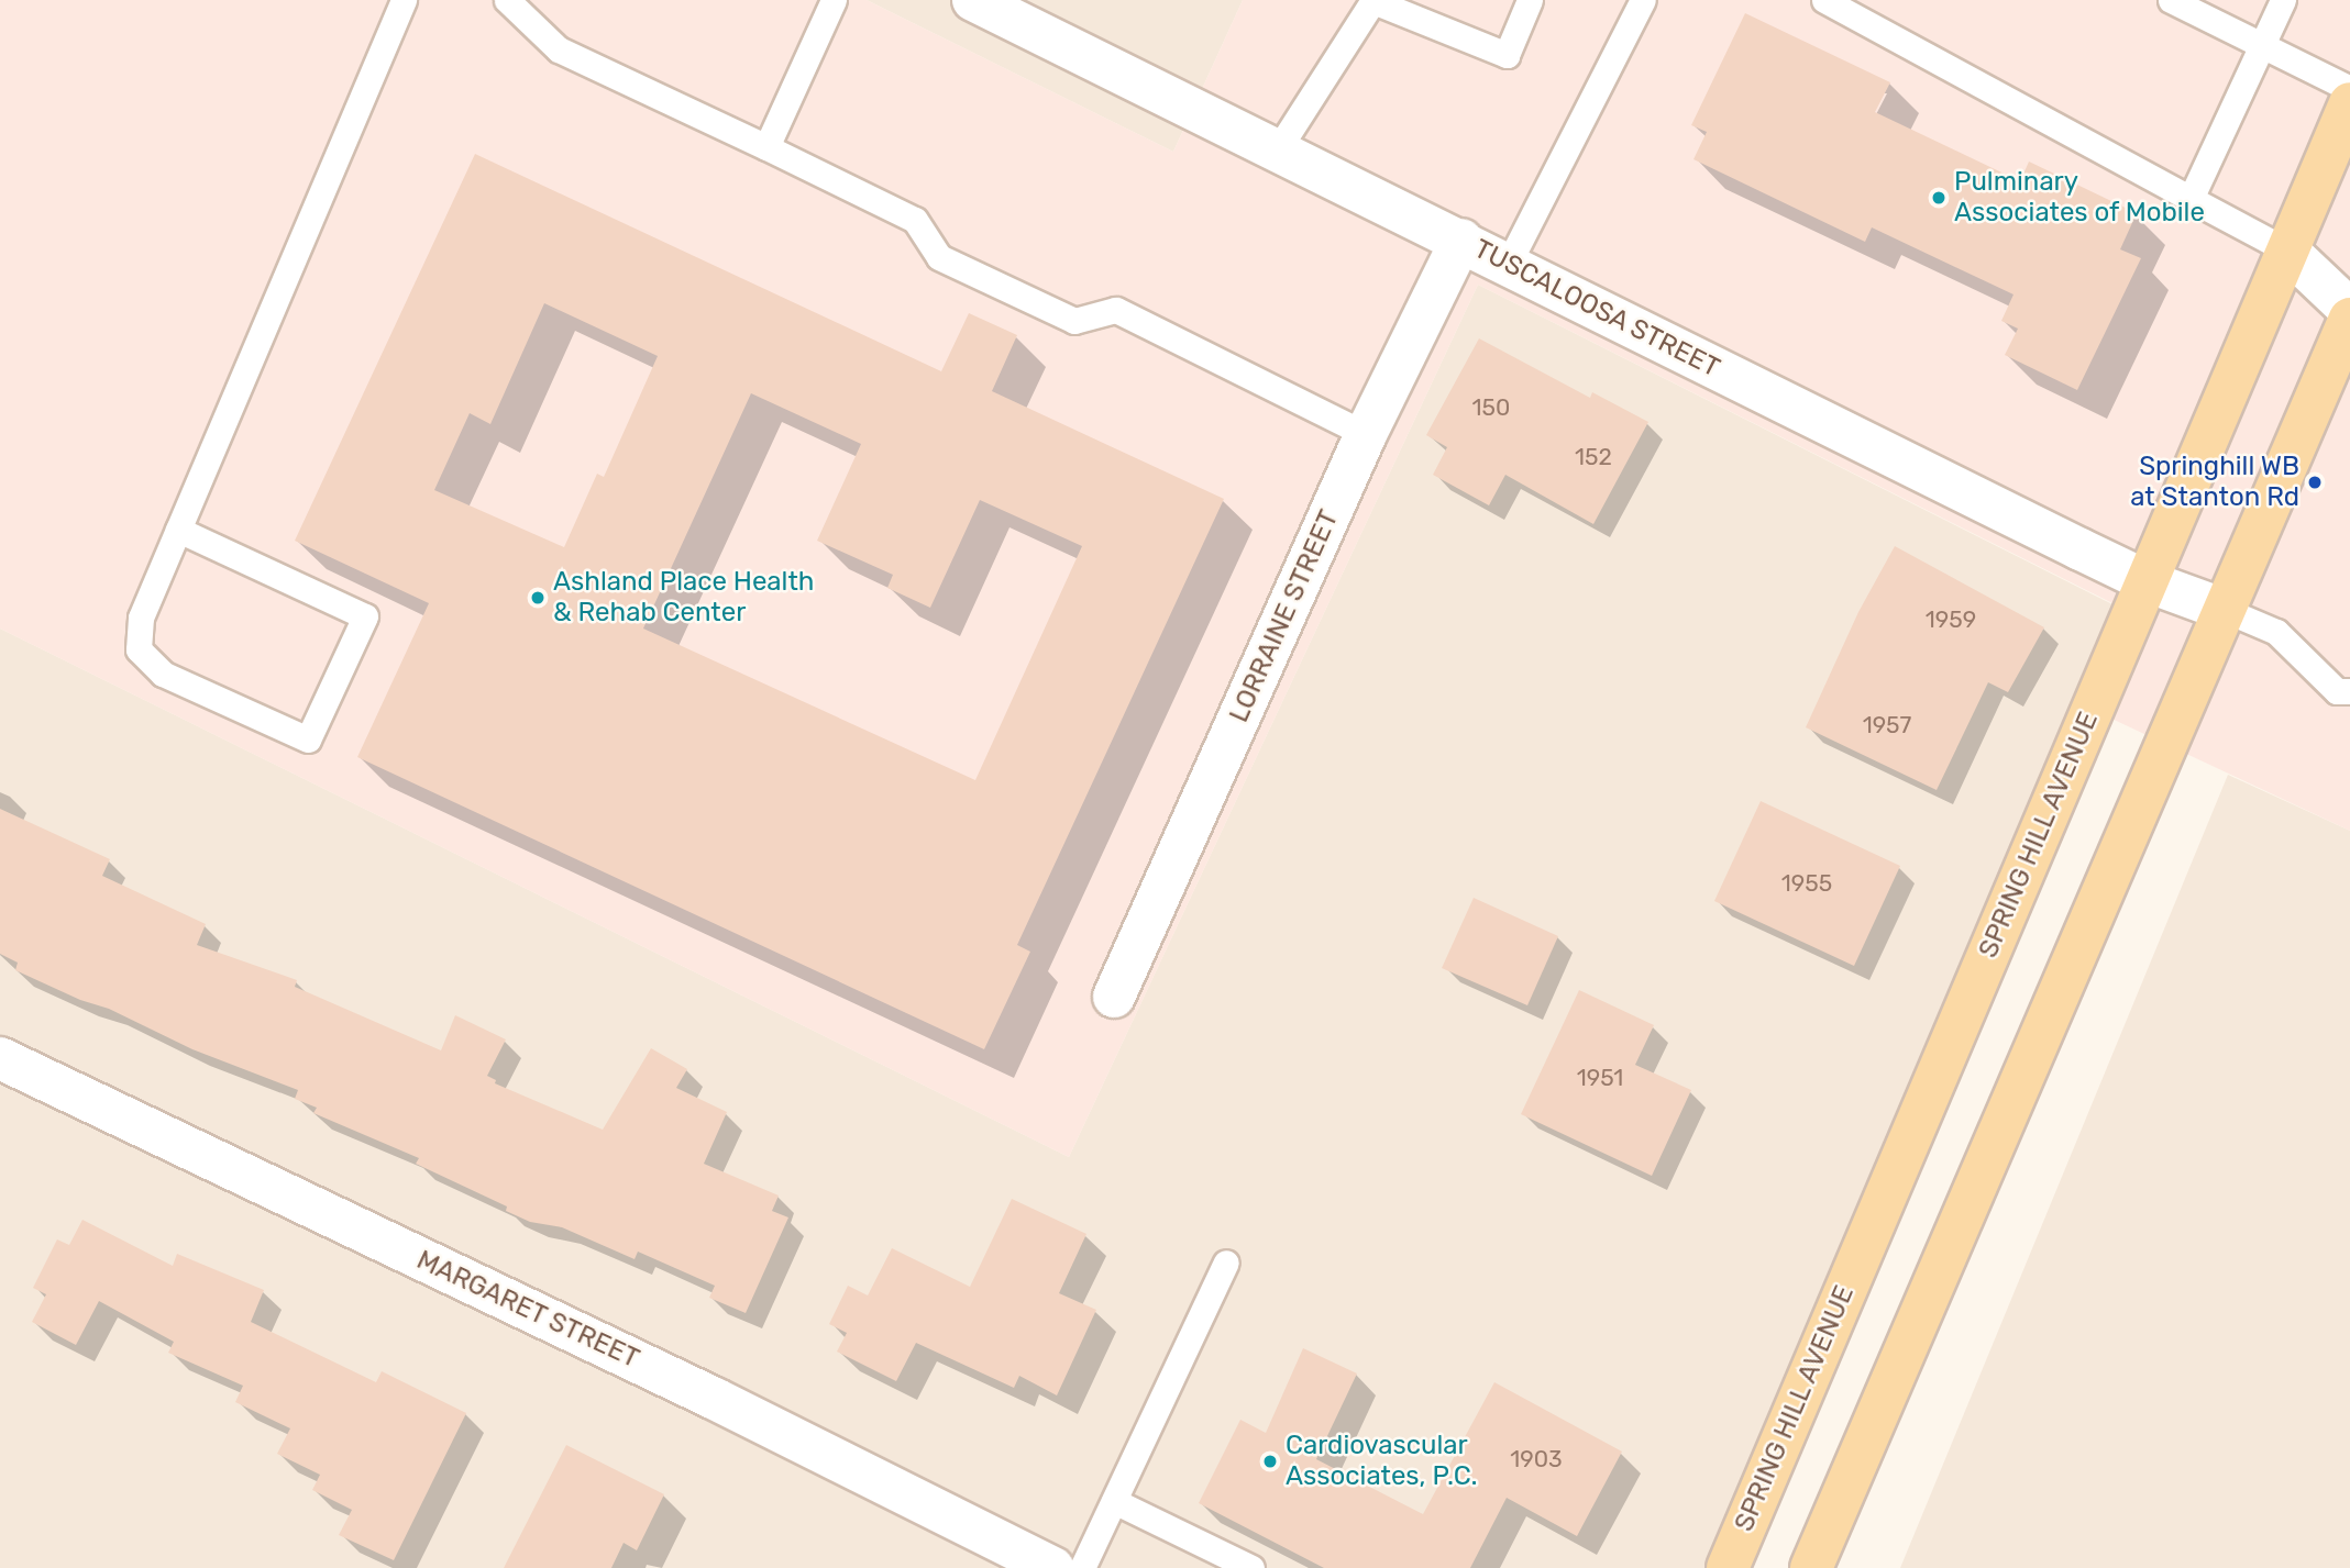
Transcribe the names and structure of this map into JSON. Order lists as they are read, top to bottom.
{
  "streets": {
    "main road": ["SPRING HILL AVENUE"],
    "street": ["TUSCALOOSA STREET", "LORRAINE STREET", "MARGARET STREET"]
  },
  "crossings": [
    ["TUSCALOOSA STREET", "LORRAINE STREET"],
    ["TUSCALOOSA STREET", "SPRING HILL AVENUE"]
  ],
  "places": [
    "Pulminary Associates of Mobile",
    "Springhill WB at Stanton Rd",
    "Ashland Place Health & Rehab Center",
    "Cardiovascular Associates, P.C."
  ],
  "house_numbers": [
    "150",
    "152",
    "1959",
    "1957",
    "1955",
    "1951",
    "1903"
  ]
}
